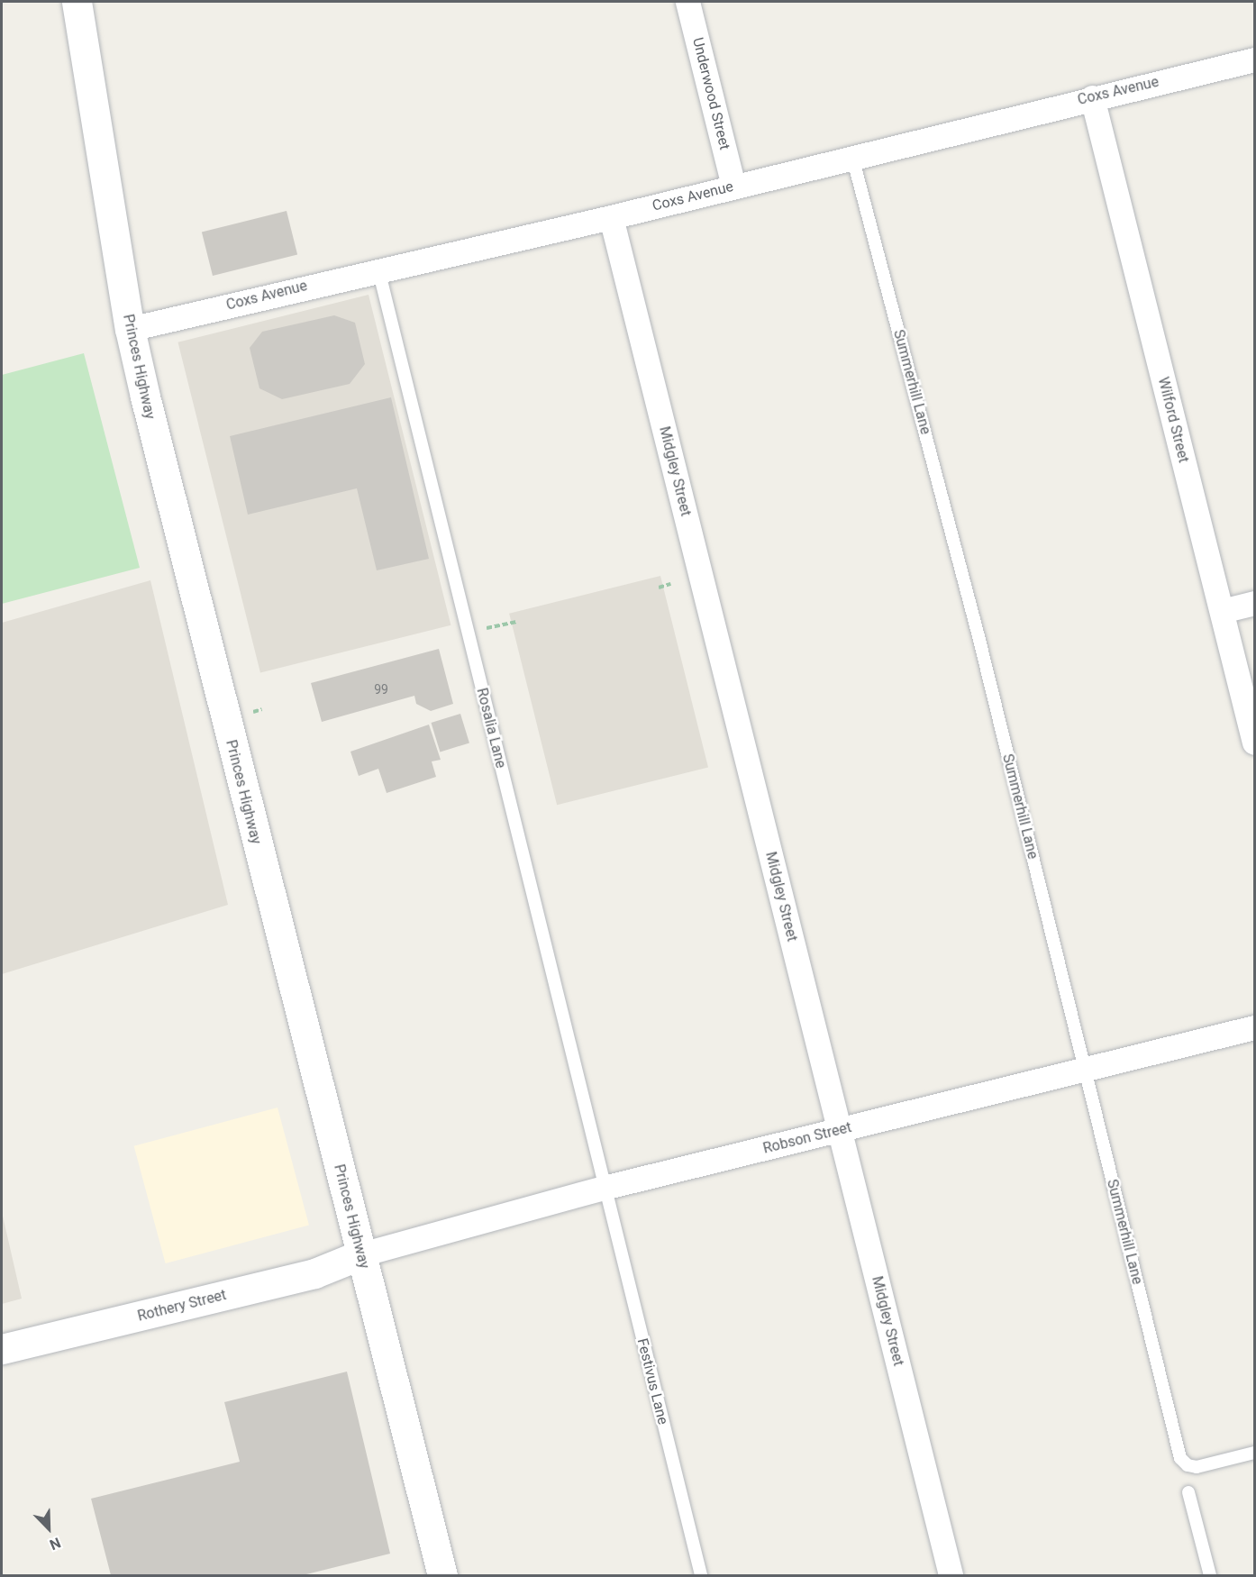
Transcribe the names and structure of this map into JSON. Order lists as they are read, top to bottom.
{
  "streets": {
    "main road": ["Princes Highway", "Rothery Street"],
    "street": [
      "Coxs Avenue",
      "Underwood Street",
      "Wilford Street",
      "Midgley Street",
      "Robson Street"
    ],
    "lane": ["Summerhill Lane", "Rosalia Lane", "Festivus Lane"]
  },
  "crossings": [
    ["Coxs Avenue", "Underwood Street"],
    ["Coxs Avenue", "Princes Highway"],
    ["Coxs Avenue", "Summerhill Lane"],
    ["Coxs Avenue", "Wilford Street"],
    ["Coxs Avenue", "Midgley Street"],
    ["Coxs Avenue", "Rosalia Lane"],
    ["Princes Highway", "Robson Street"],
    ["Princes Highway", "Rothery Street"],
    ["Summerhill Lane", "Robson Street"],
    ["Midgley Street", "Robson Street"],
    ["Rosalia Lane", "Robson Street"],
    ["Rosalia Lane", "Festivus Lane"],
    ["Robson Street", "Rothery Street"],
    ["Robson Street", "Festivus Lane"]
  ],
  "house_numbers": ["99"],
  "north": "bottom right"
}
